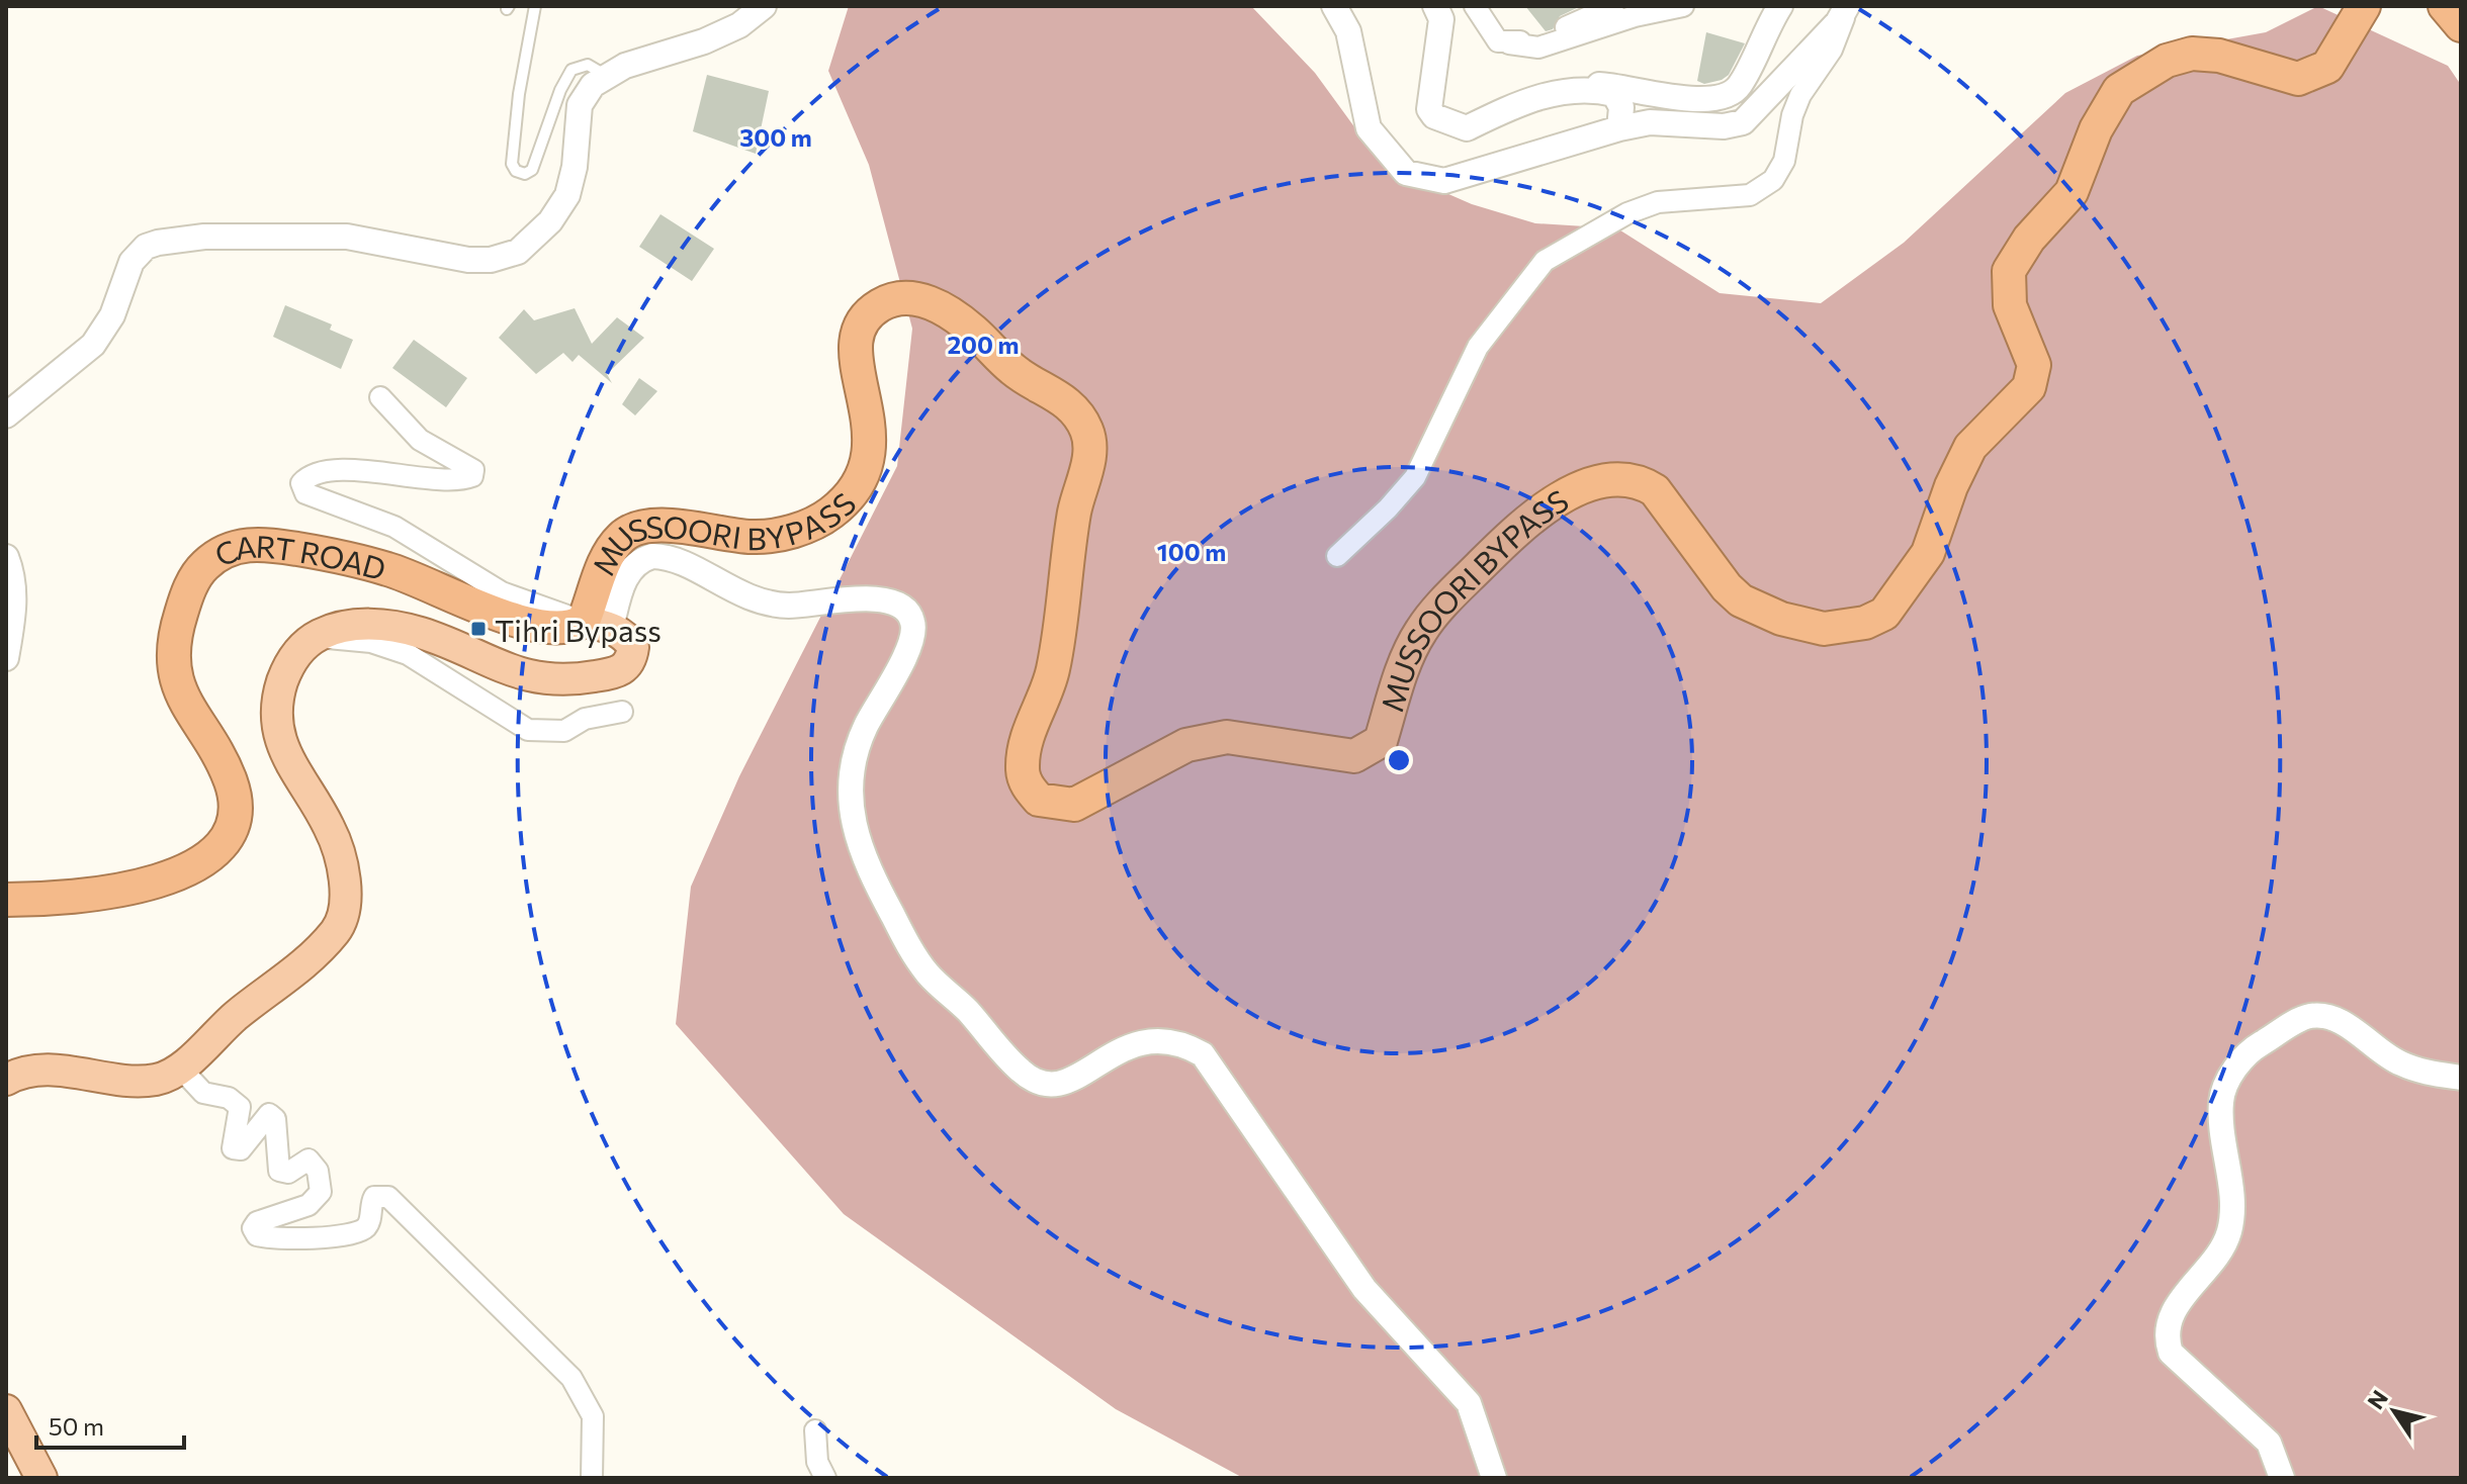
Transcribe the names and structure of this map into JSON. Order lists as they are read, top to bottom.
{
  "streets": {
    "highway": ["MUSSOORI BYPASS", "CART ROAD"]
  },
  "crossings": [
    ["MUSSOORI BYPASS", "CART ROAD"]
  ],
  "places": {
    "transit": ["Tihri Bypass"]
  },
  "scale_bar": "50 m",
  "north": "top left",
  "rings": ["300 m", "200 m", "100 m"]
}
